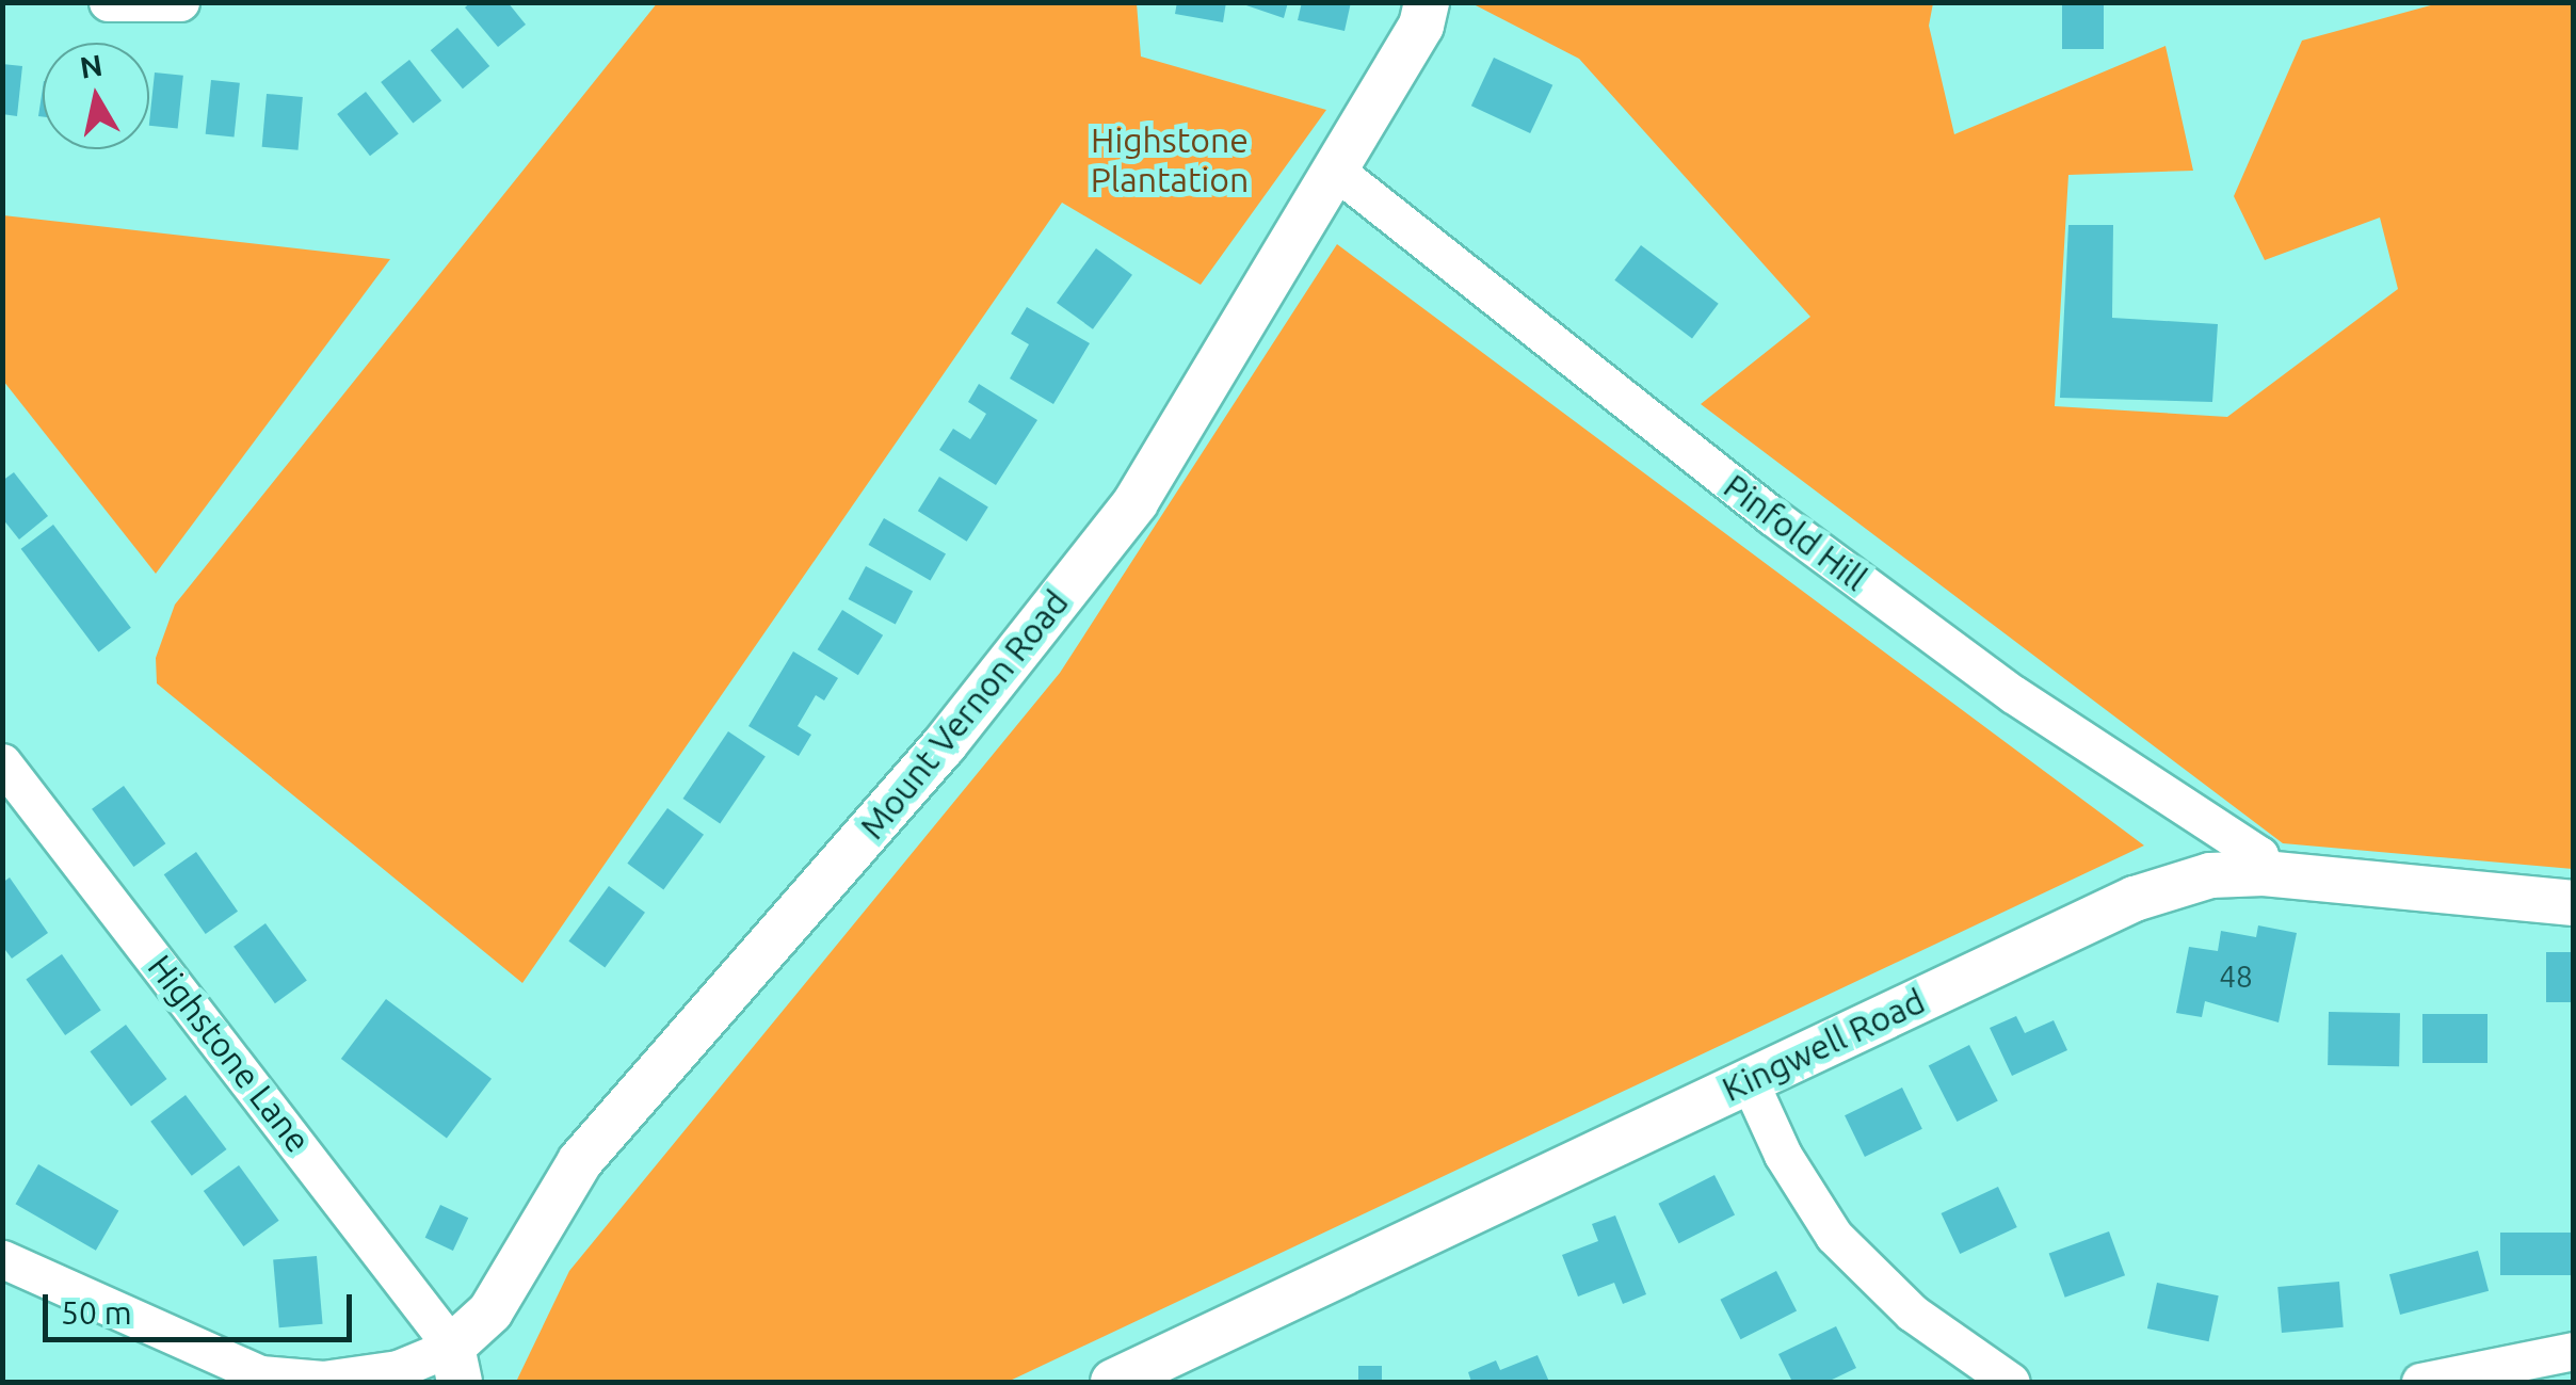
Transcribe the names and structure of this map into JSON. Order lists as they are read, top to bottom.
{
  "streets": {
    "street": [
      "Pinfold Hill",
      "Mount Vernon Road",
      "Kingwell Road",
      "Highstone Lane"
    ]
  },
  "crossings": [
    ["Pinfold Hill", "Mount Vernon Road"],
    ["Pinfold Hill", "Kingwell Road"],
    ["Mount Vernon Road", "Highstone Lane"]
  ],
  "parks": ["Highstone Plantation"],
  "house_numbers": ["48"],
  "scale_bar": "50 m",
  "north": "top"
}
